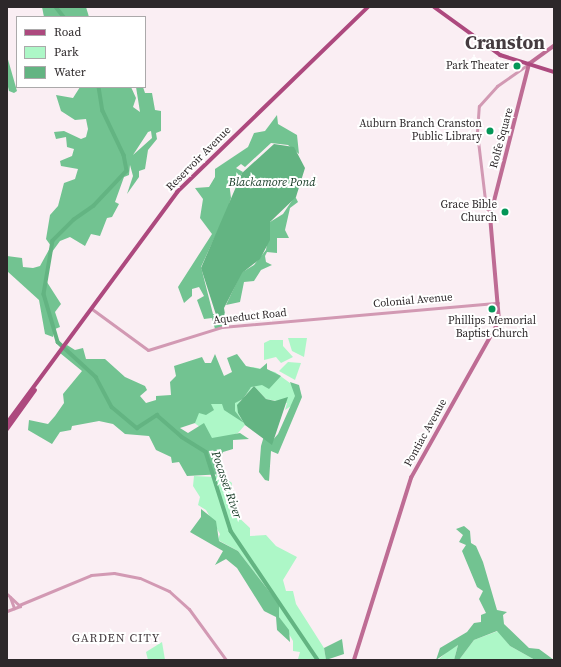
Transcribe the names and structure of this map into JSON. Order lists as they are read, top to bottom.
{
  "streets": {
    "main road": ["Rolfe Square", "Reservoir Avenue", "Pontiac Avenue"],
    "street": ["Colonial Avenue", "Aqueduct Road"]
  },
  "crossings": [
    ["Rolfe Square", "Pontiac Avenue"],
    ["Reservoir Avenue", "Aqueduct Road"],
    ["Colonial Avenue", "Aqueduct Road"],
    ["Colonial Avenue", "Pontiac Avenue"]
  ],
  "districts": ["Cranston", "GARDEN CITY"],
  "water": ["Blackamore Pond", "Pocasset River"],
  "places": [
    "Park Theater",
    "Auburn Branch Cranston Public Library",
    "Grace Bible Church",
    "Phillips Memorial Baptist Church"
  ],
  "legend": ["Road", "Park", "Water"]
}
